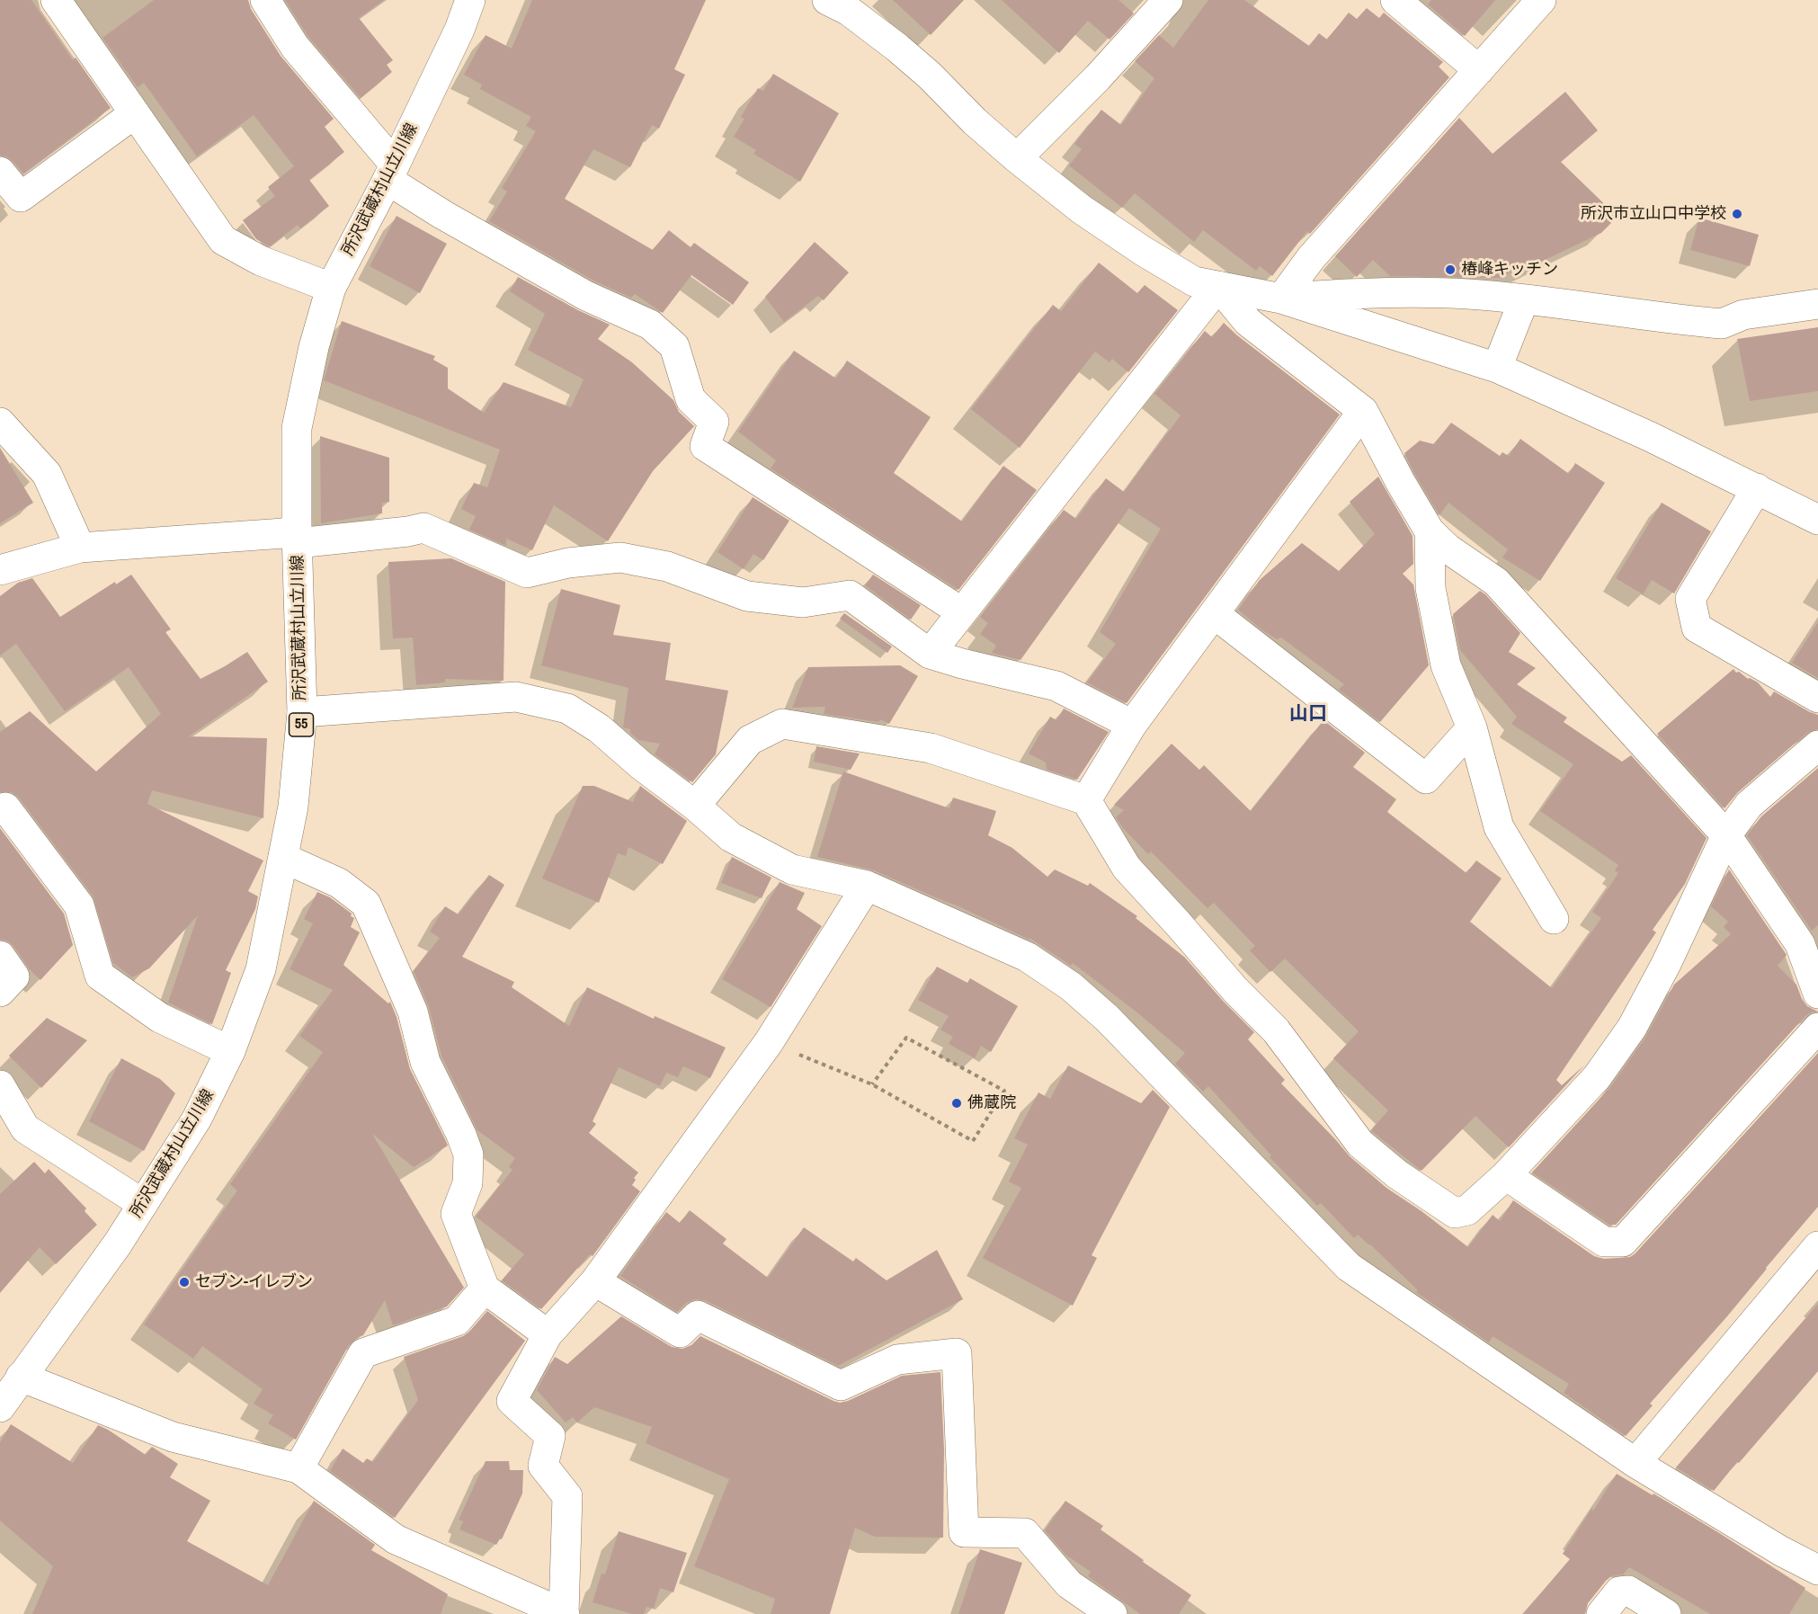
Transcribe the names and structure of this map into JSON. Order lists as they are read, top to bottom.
{
  "streets": {
    "street": ["所沢武蔵村山立川線", "55"]
  },
  "districts": ["山口"],
  "places": [
    "所沢市立山口中学校",
    "椿峰キッチン",
    "佛蔵院",
    "セブン-イレブン"
  ]
}
